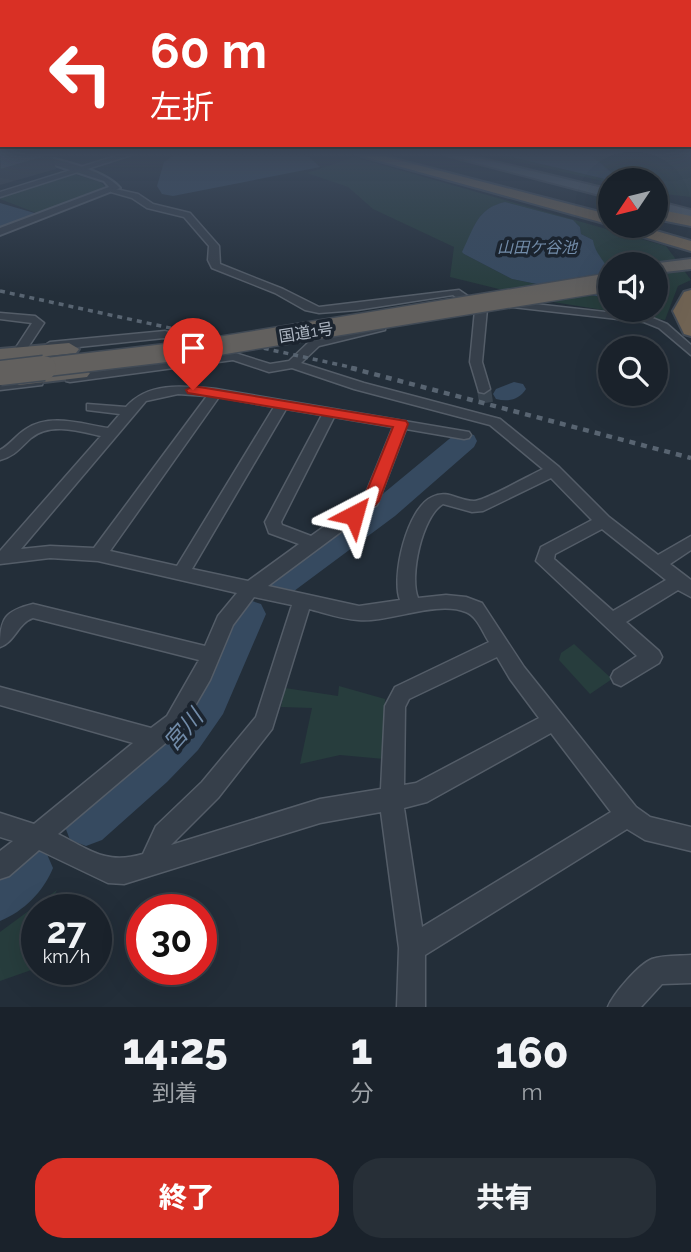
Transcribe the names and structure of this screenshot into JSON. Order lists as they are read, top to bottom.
{
  "streets": {
    "highway": ["国道1号"]
  },
  "water": ["山田ケ谷池", "宮川"],
  "north": "bottom left",
  "page": {
    "turn": ["60 m", "左折"],
    "speed": "27 km/h",
    "limit": "30",
    "eta": [
      "14:25",
      "到着",
      "1",
      "分",
      "160",
      "m"
    ],
    "buttons": ["終了", "共有"]
  }
}
